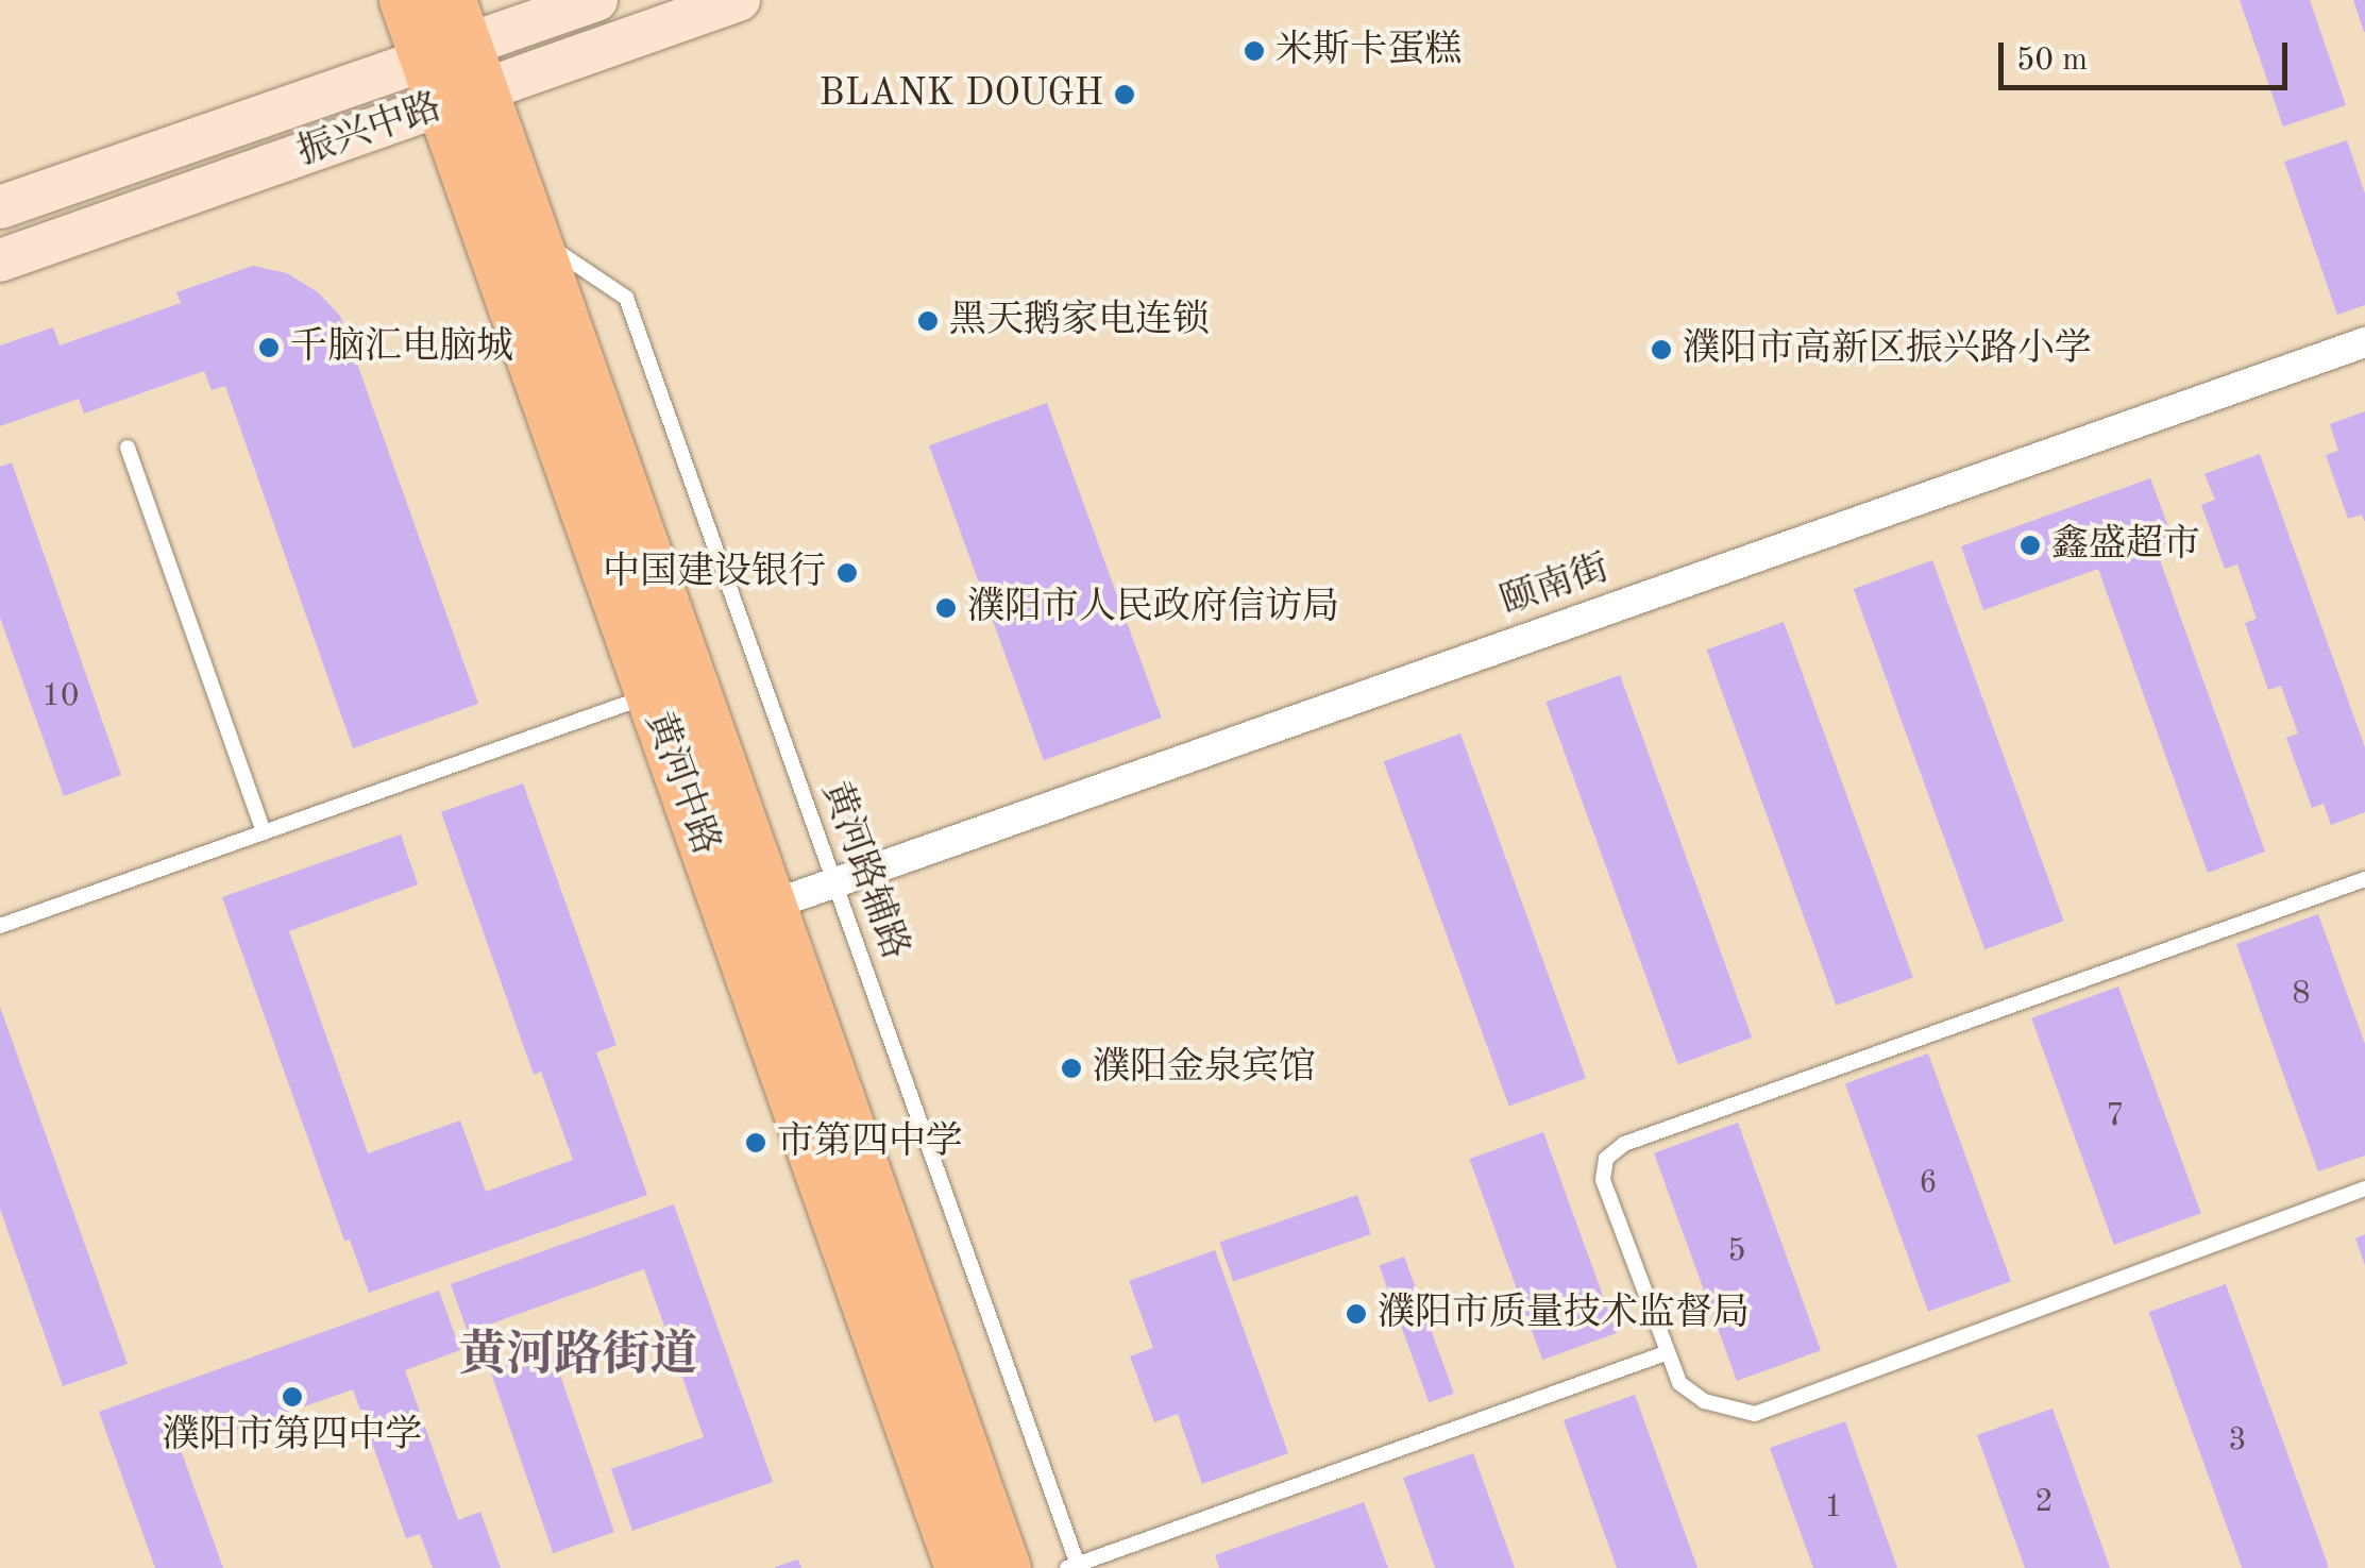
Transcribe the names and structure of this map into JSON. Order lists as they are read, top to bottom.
{
  "streets": {
    "main road": ["黄河中路"],
    "street": ["振兴中路", "颐南街"],
    "lane": ["黄河路辅路"]
  },
  "crossings": [
    ["振兴中路", "黄河中路"],
    ["颐南街", "黄河中路"],
    ["颐南街", "黄河路辅路"],
    ["黄河中路", "黄河路辅路"]
  ],
  "districts": ["黄河路街道"],
  "places": [
    "米斯卡蛋糕",
    "BLANK DOUGH",
    "黑天鹅家电连锁",
    "千脑汇电脑城",
    "濮阳市高新区振兴路小学",
    "鑫盛超市",
    "中国建设银行",
    "濮阳市人民政府信访局",
    "濮阳金泉宾馆",
    "市第四中学",
    "濮阳市质量技术监督局",
    "濮阳市第四中学"
  ],
  "house_numbers": [
    "10",
    "8",
    "7",
    "6",
    "5",
    "3",
    "2",
    "1"
  ],
  "scale_bar": "50 m"
}
